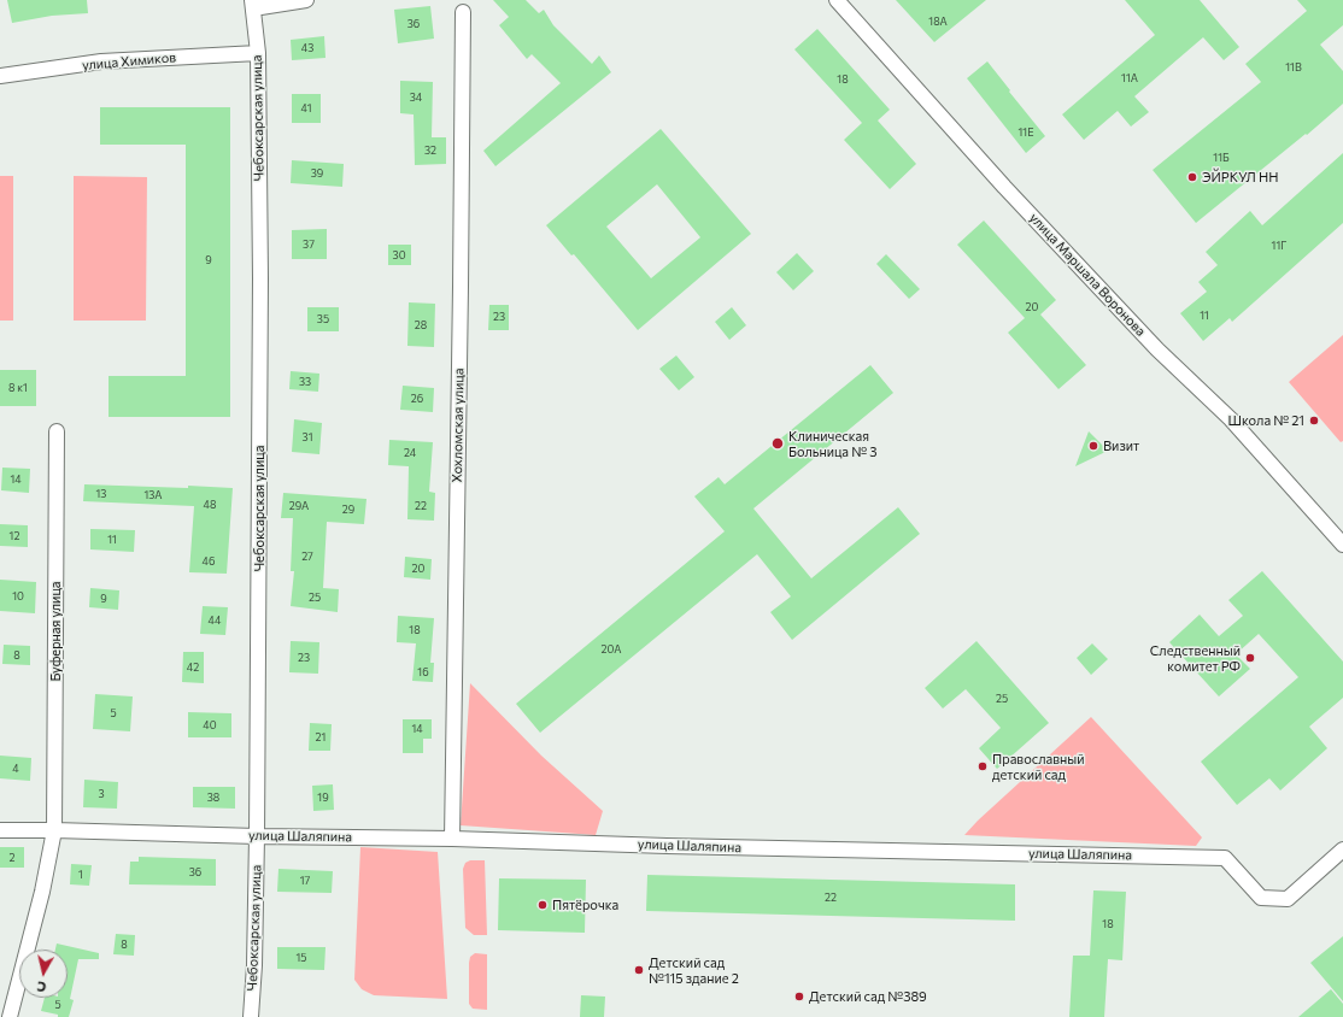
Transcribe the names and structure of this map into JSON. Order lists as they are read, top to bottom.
{
  "streets": {
    "street": [
      "улица Химиков",
      "Чебоксарская улица",
      "улица Маршала Воронова",
      "Хохломская улица",
      "Буферная улица",
      "улица Шаляпина"
    ]
  },
  "crossings": [
    ["улица Химиков", "Чебоксарская улица"],
    ["Чебоксарская улица", "улица Шаляпина"],
    ["Хохломская улица", "улица Шаляпина"],
    ["Буферная улица", "улица Шаляпина"]
  ],
  "places": [
    "ЭЙРКУЛ НН",
    "Школа № 21",
    "Клиническая Больница № 3",
    "Визит",
    "Следственный комитет РФ",
    "Православный детский сад",
    "Пятёрочка",
    "Детский сад №115 здание 2",
    "Детский сад №389"
  ],
  "house_numbers": [
    "18А",
    "36",
    "43",
    "11В",
    "11А",
    "18",
    "34",
    "41",
    "11Е",
    "32",
    "11Б",
    "39",
    "37",
    "11Г",
    "30",
    "9",
    "20",
    "11",
    "23",
    "35",
    "28",
    "33",
    "8 к1",
    "26",
    "31",
    "24",
    "14",
    "13",
    "13А",
    "48",
    "29А",
    "22",
    "29",
    "12",
    "11",
    "27",
    "46",
    "20",
    "10",
    "25",
    "9",
    "44",
    "18",
    "20А",
    "8",
    "23",
    "42",
    "16",
    "25",
    "5",
    "40",
    "14",
    "21",
    "4",
    "3",
    "38",
    "19",
    "2",
    "36",
    "1",
    "17",
    "22",
    "18",
    "8",
    "15",
    "5"
  ],
  "north": "bottom"
}
